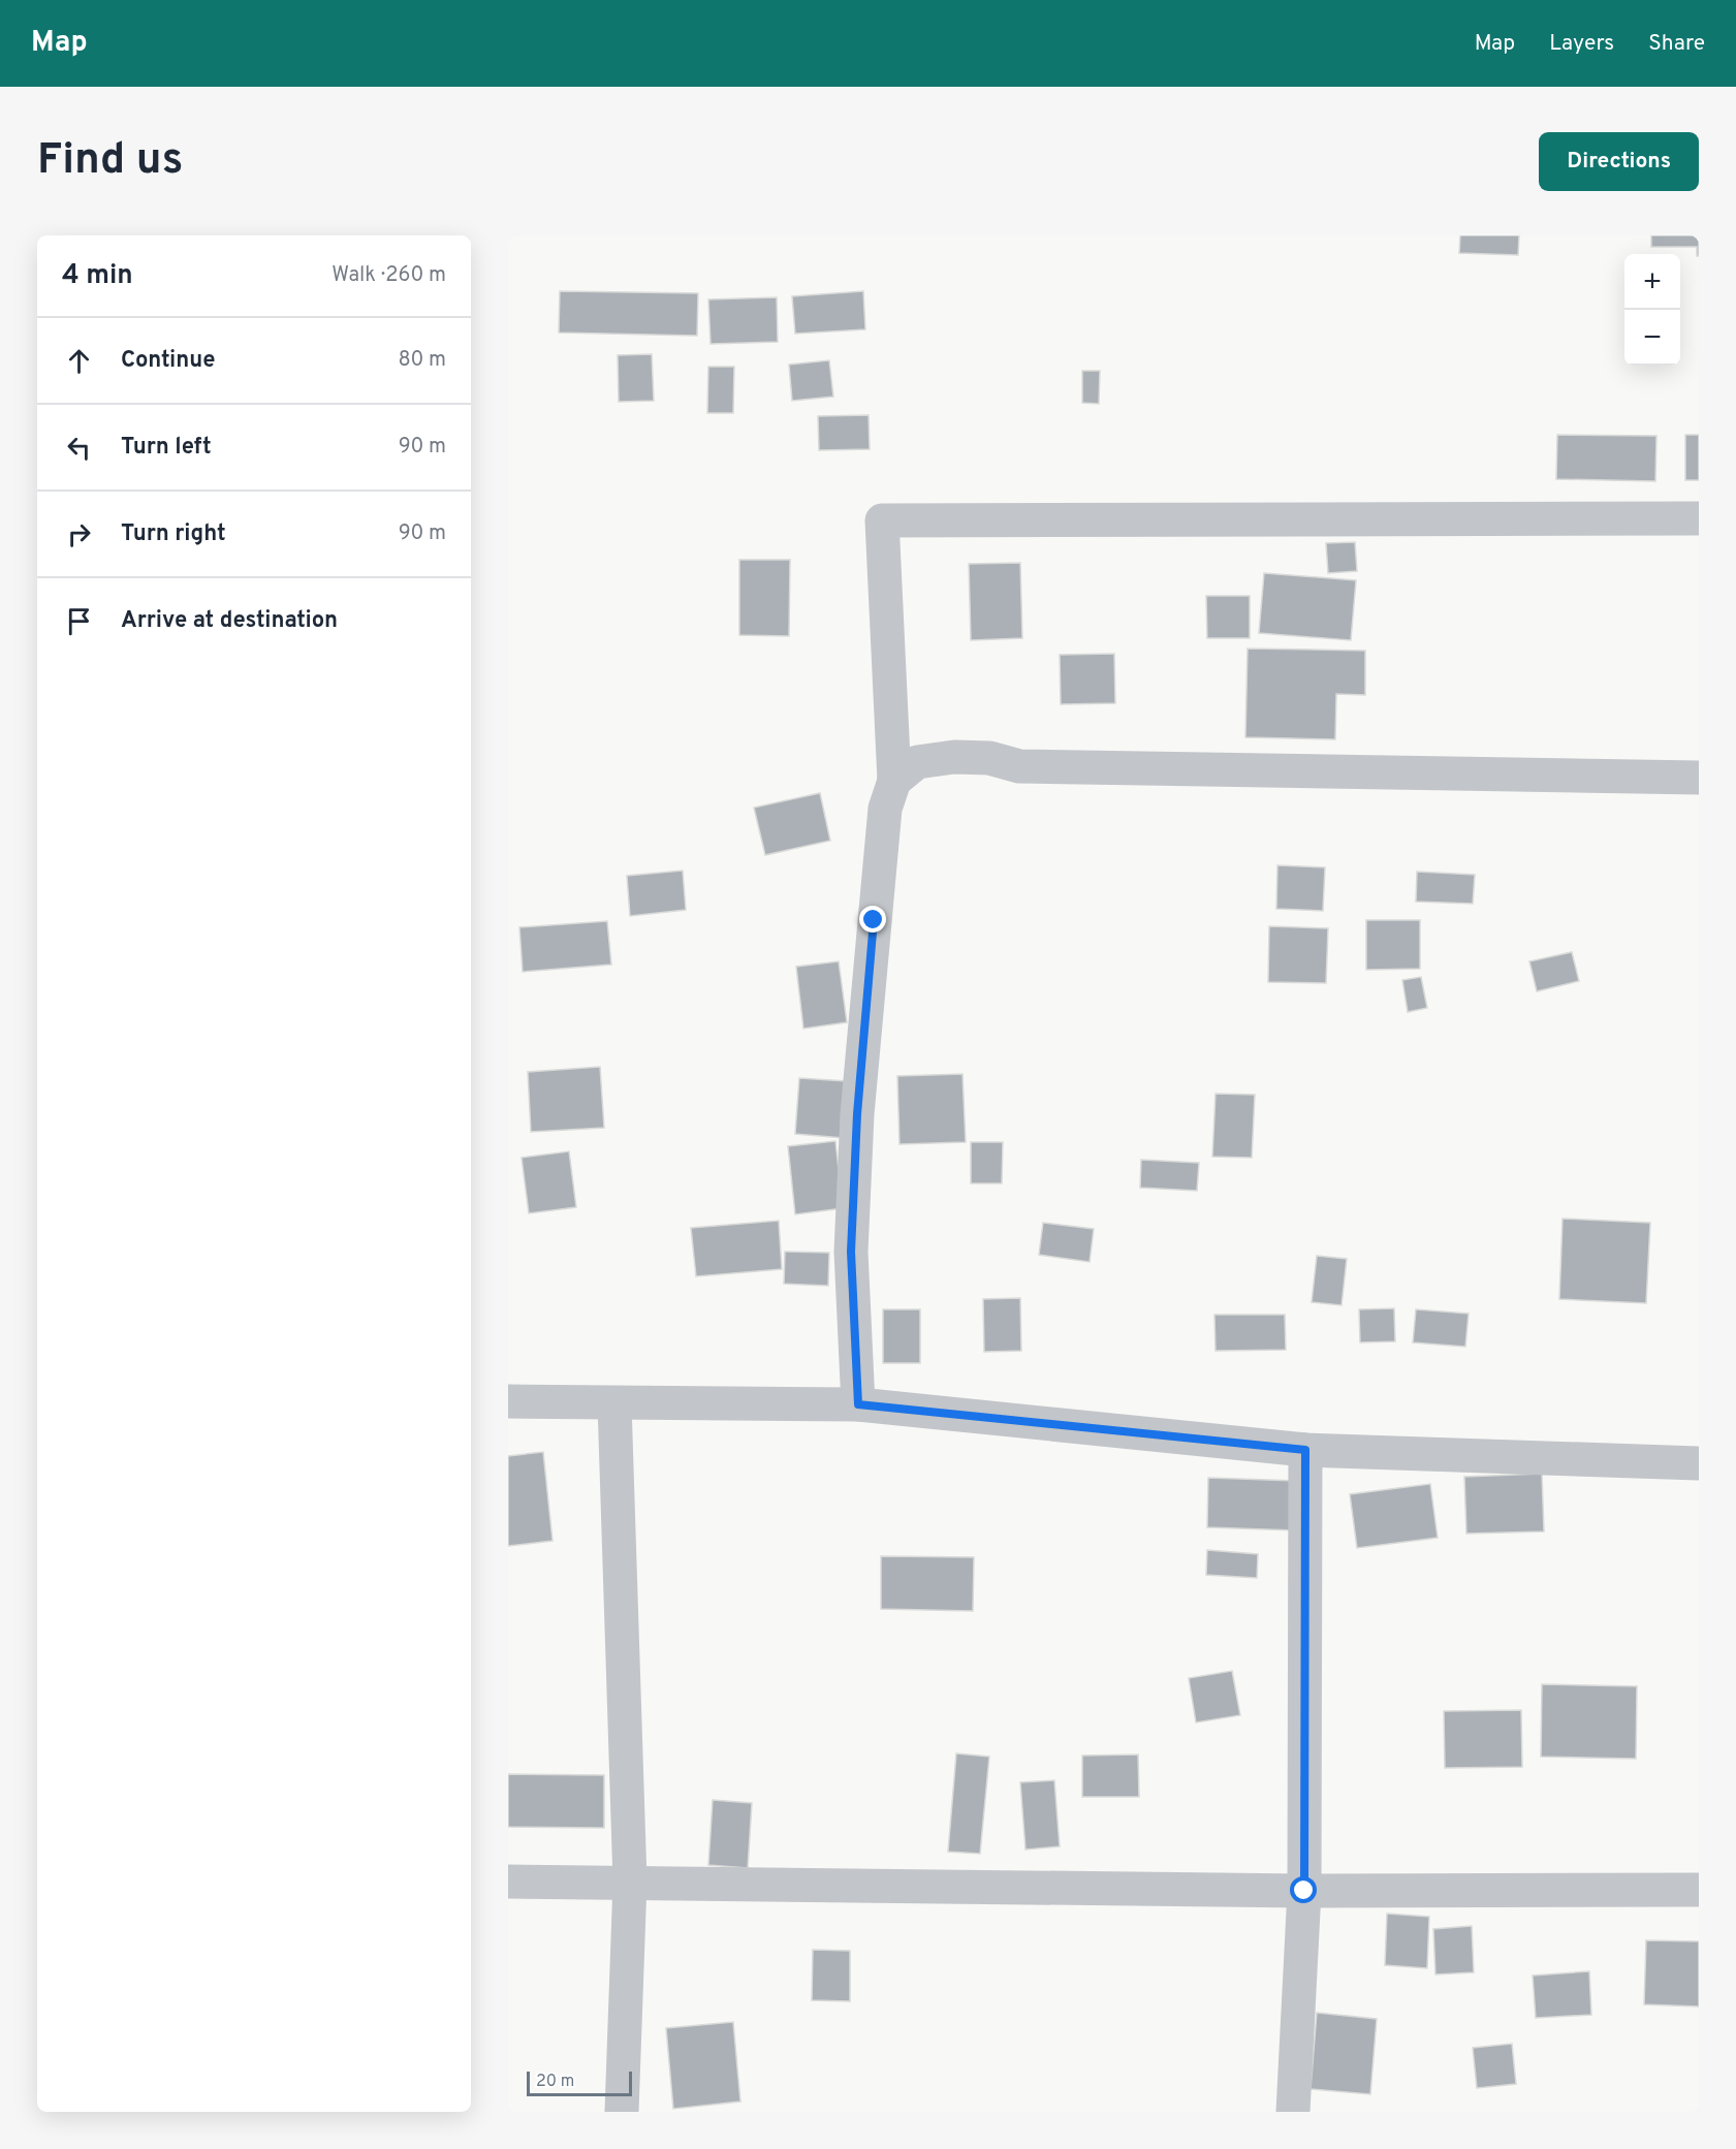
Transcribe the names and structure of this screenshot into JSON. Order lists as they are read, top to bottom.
{
  "scale_bar": "20 m",
  "page": {
    "header": "Map",
    "nav": ["Map", "Layers", "Share"],
    "buttons": "Directions",
    "title": "Find us",
    "heading": ["4 min", "Walk · 260 m"],
    "map_buttons": ["+", "−"],
    "list": [
      ["Continue", "80 m"],
      ["Turn left", "90 m"],
      ["Turn right", "90 m"],
      "Arrive at destination"
    ],
    "scale": "20 m"
  }
}
